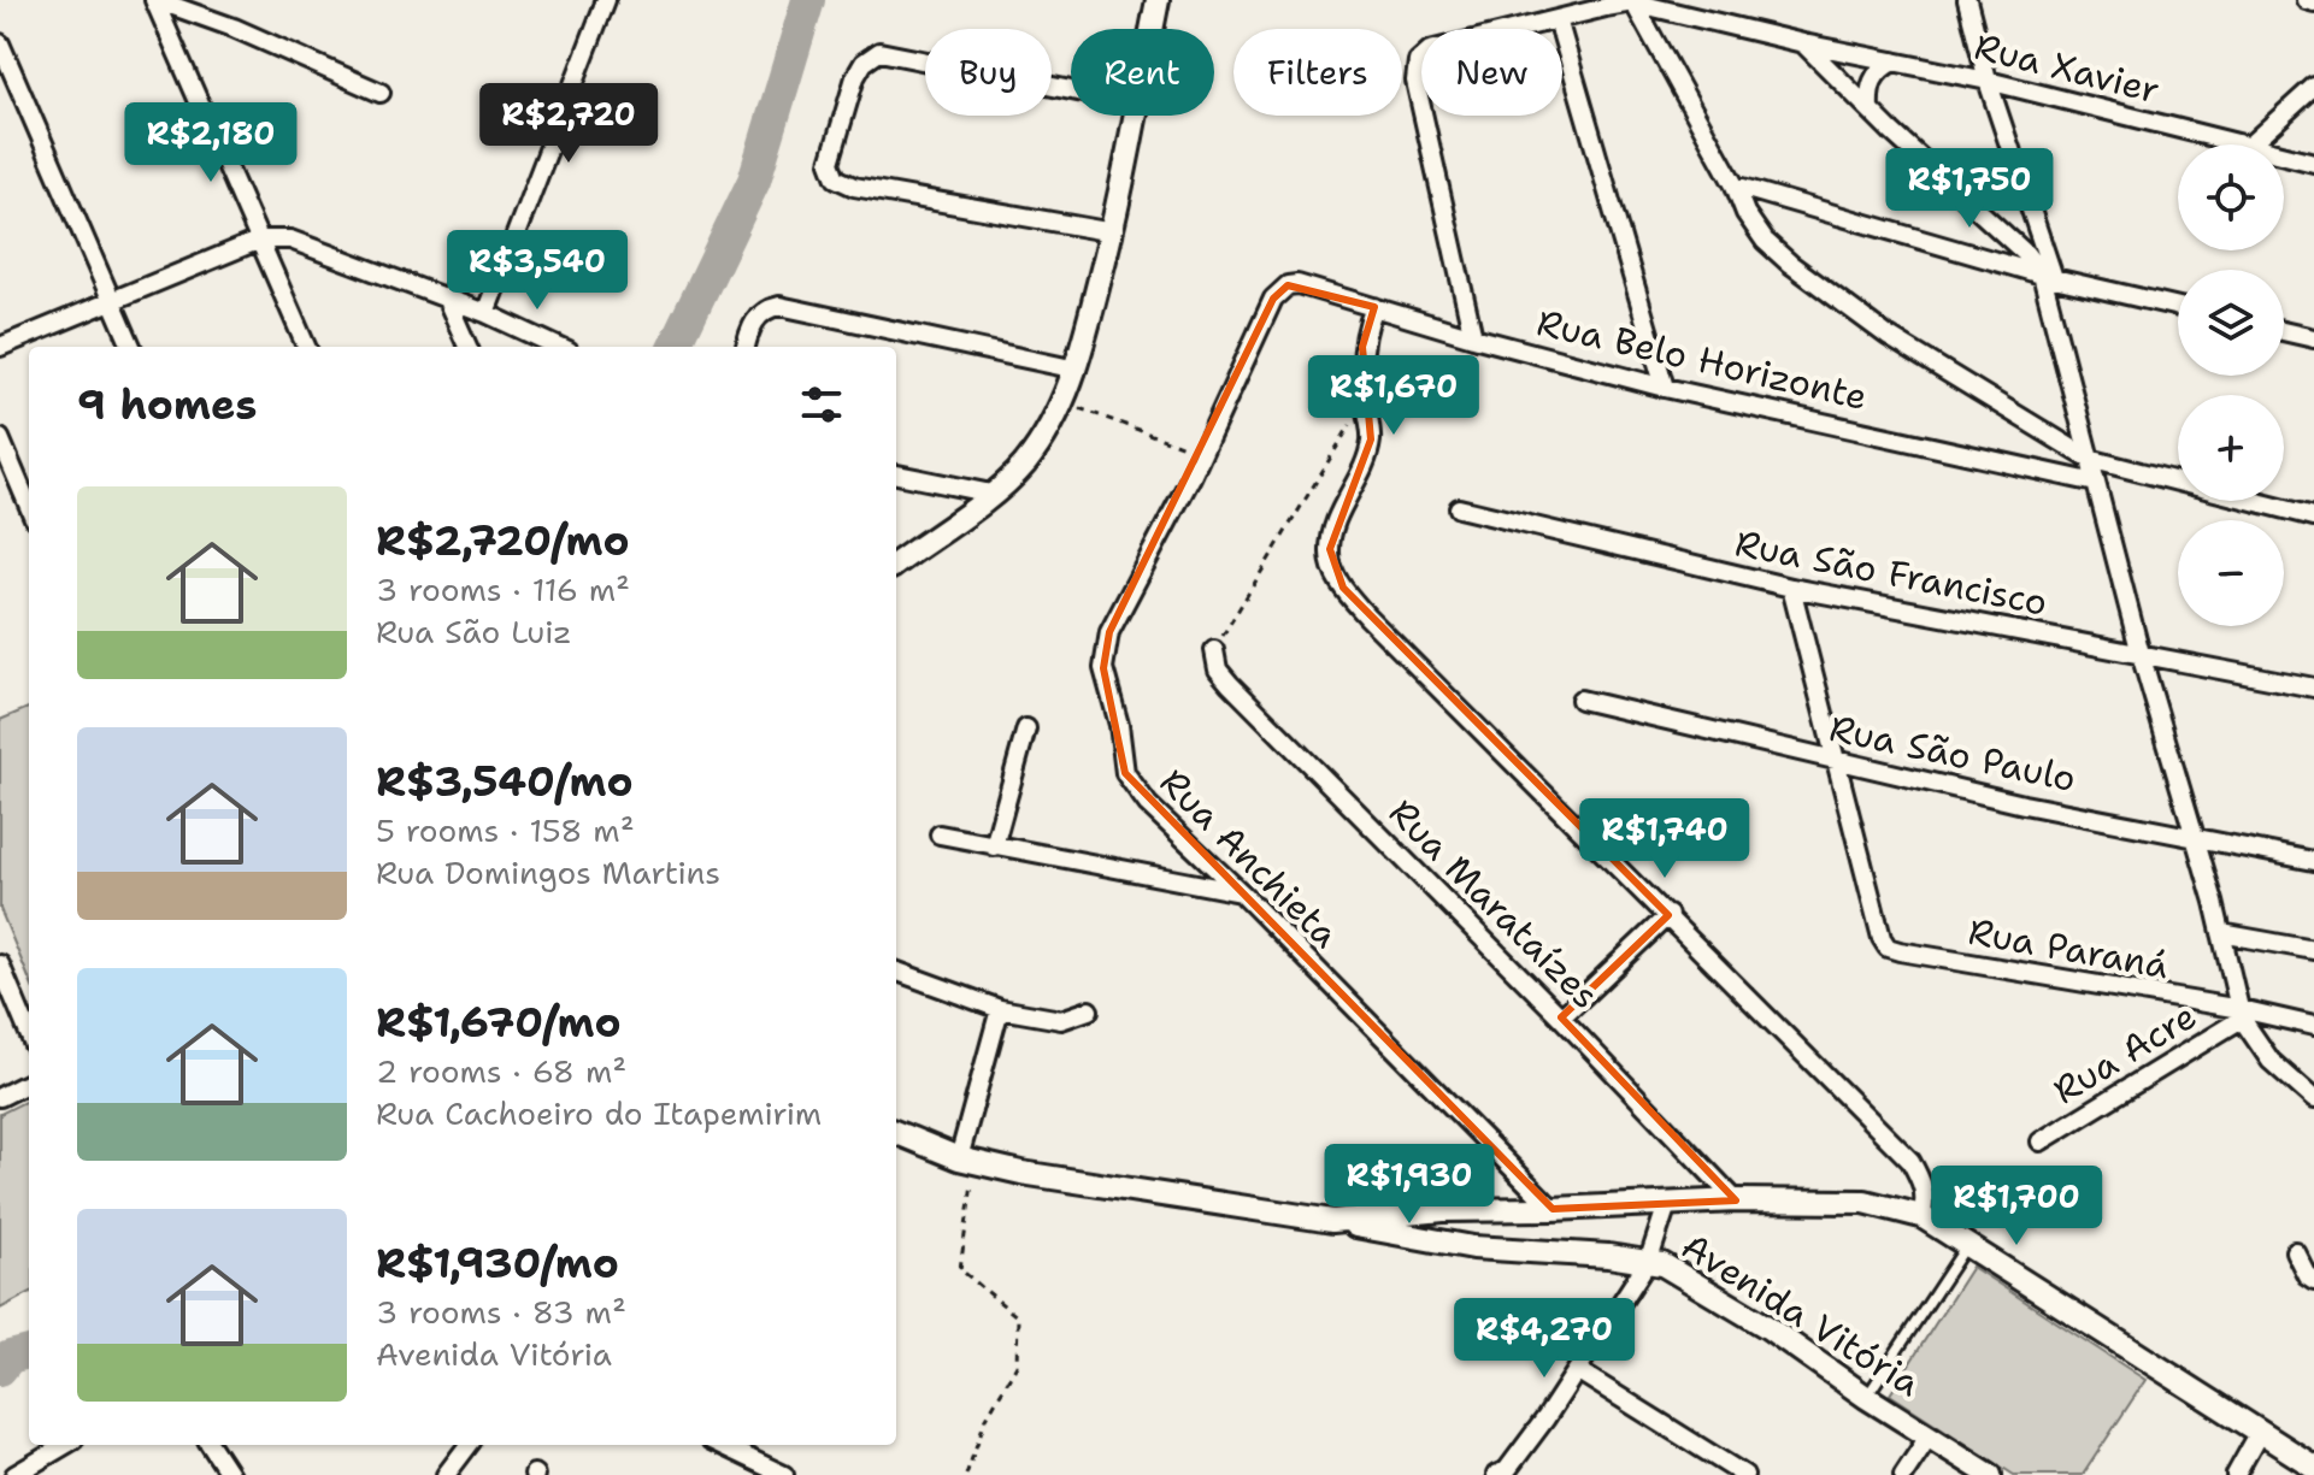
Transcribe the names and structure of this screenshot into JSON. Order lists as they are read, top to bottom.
{
  "streets": {
    "street": [
      "Rua Xavier",
      "Rua Belo Horizonte",
      "Rua São Francisco",
      "Rua São Paulo",
      "Rua Anchieta",
      "Rua Marataízes",
      "Rua Paraná",
      "Rua Acre",
      "Avenida Vitória"
    ]
  },
  "crossings": [
    ["Rua Xavier", "Rua Belo Horizonte"],
    ["Rua Belo Horizonte", "Rua Anchieta"],
    ["Rua São Paulo", "Rua Paraná"],
    ["Rua Paraná", "Rua Acre"]
  ],
  "page": {
    "chip": [
      "Buy",
      "Rent",
      "Filters",
      "New"
    ],
    "price": [
      "R$2,720",
      "R$2,180",
      "R$1,750",
      "R$3,540",
      "R$1,670",
      "R$1,740",
      "R$1,930",
      "R$1,700",
      "R$4,270"
    ],
    "map_buttons": ["+", "−"],
    "heading": "9 homes",
    "list": [
      {
        "name": "R$2,720/mo",
        "note": "3 rooms · 116 m² · Rua São Luiz"
      },
      {
        "name": "R$3,540/mo",
        "note": "5 rooms · 158 m² · Rua Domingos Martins"
      },
      {
        "name": "R$1,670/mo",
        "note": "2 rooms · 68 m² · Rua Cachoeiro do Itapemirim"
      },
      {
        "name": "R$1,930/mo",
        "note": "3 rooms · 83 m² · Avenida Vitória"
      }
    ]
  }
}
